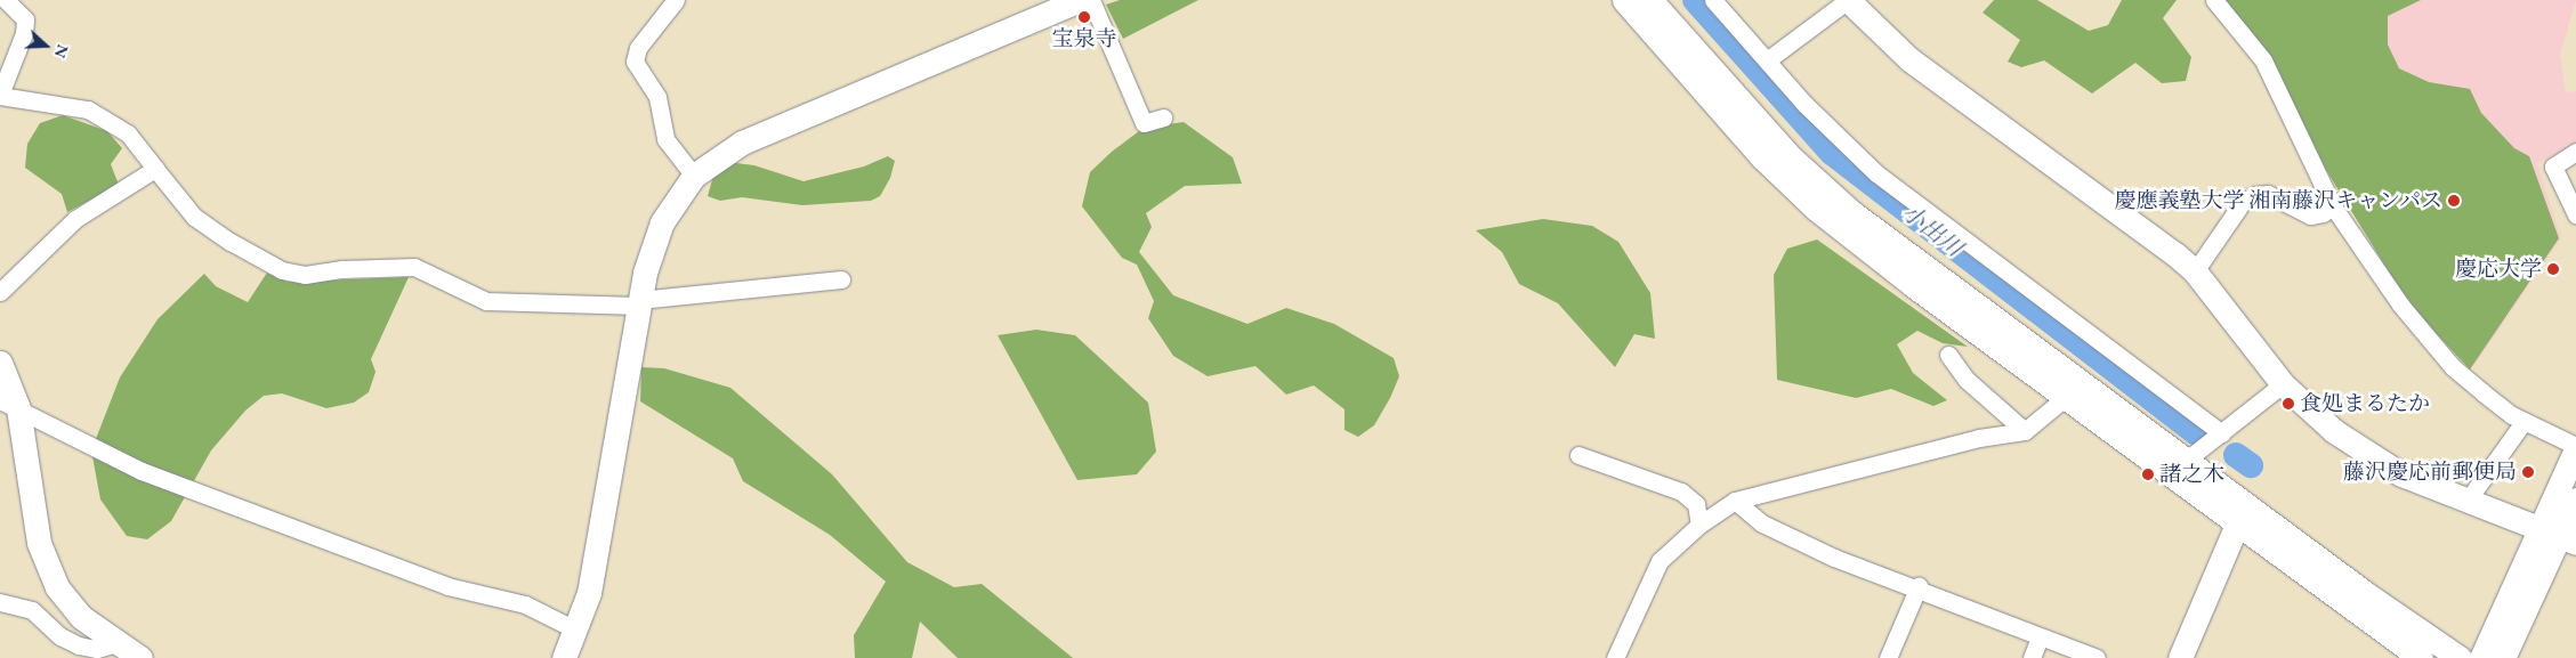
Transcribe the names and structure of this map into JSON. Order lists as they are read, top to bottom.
{
  "water": ["小出川"],
  "places": [
    "宝泉寺",
    "慶應義塾大学 湘南藤沢キャンパス",
    "慶応大学",
    "食処まるたか",
    "藤沢慶応前郵便局",
    "諸之木"
  ],
  "north": "right"
}
